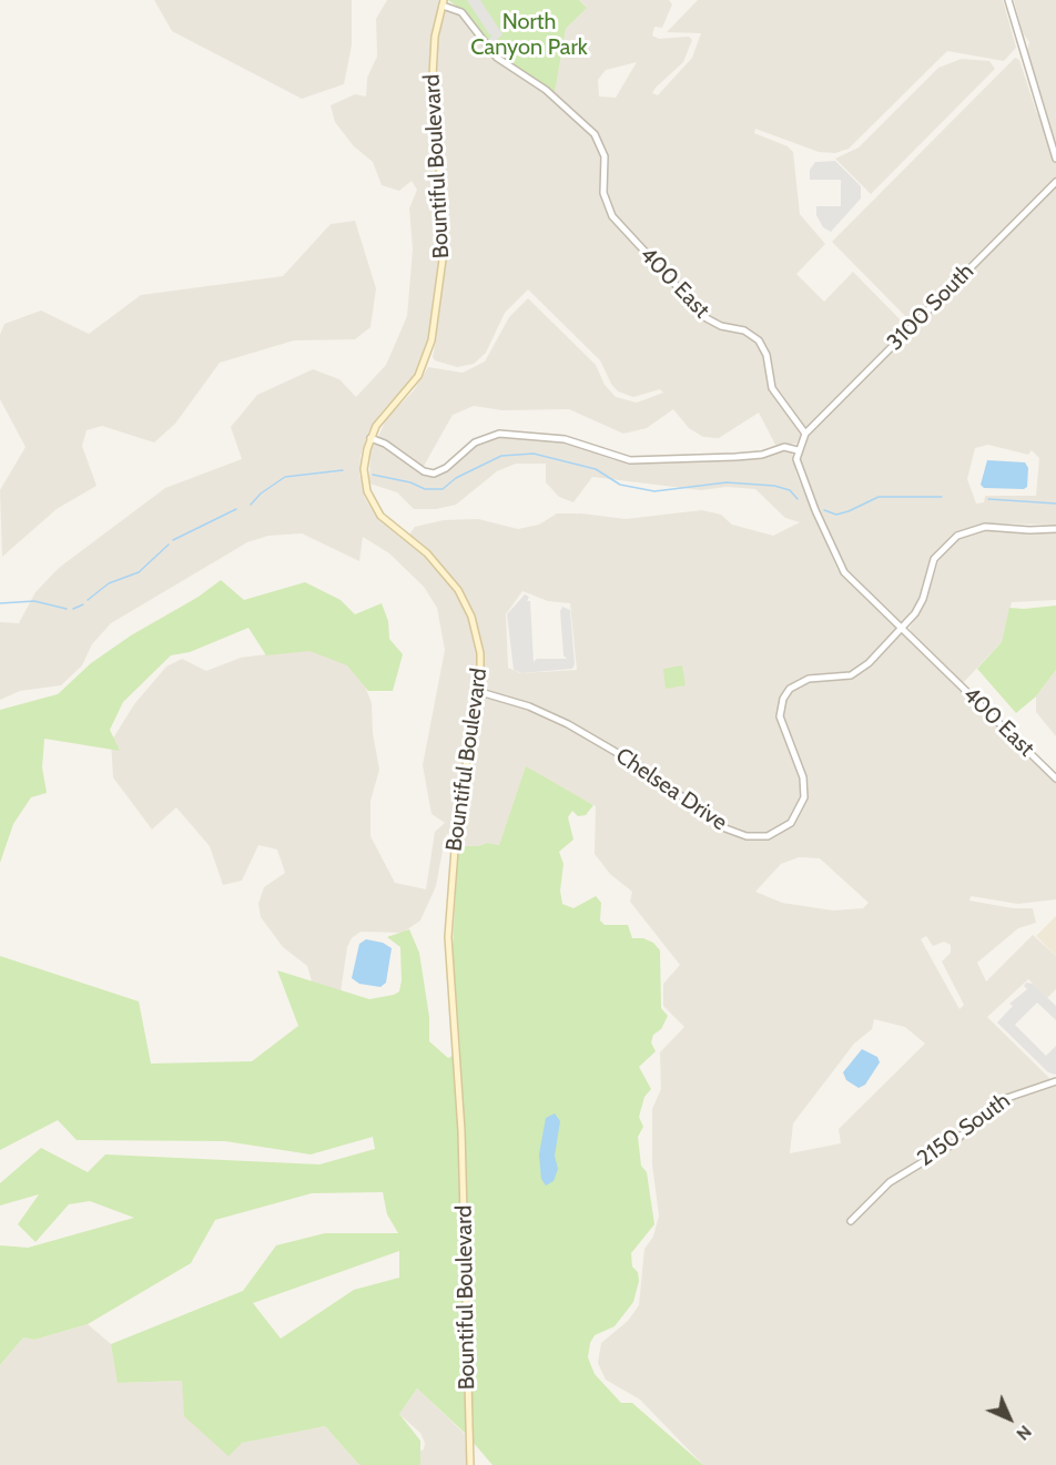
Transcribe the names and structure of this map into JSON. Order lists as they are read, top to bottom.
{
  "streets": {
    "main road": ["Bountiful Boulevard"],
    "street": [
      "400 East",
      "3100 South",
      "Chelsea Drive",
      "2150 South"
    ]
  },
  "crossings": [
    ["Bountiful Boulevard", "400 East"],
    ["Bountiful Boulevard", "Chelsea Drive"],
    ["400 East", "3100 South"],
    ["400 East", "Chelsea Drive"]
  ],
  "parks": ["North Canyon Park"],
  "north": "bottom right"
}
